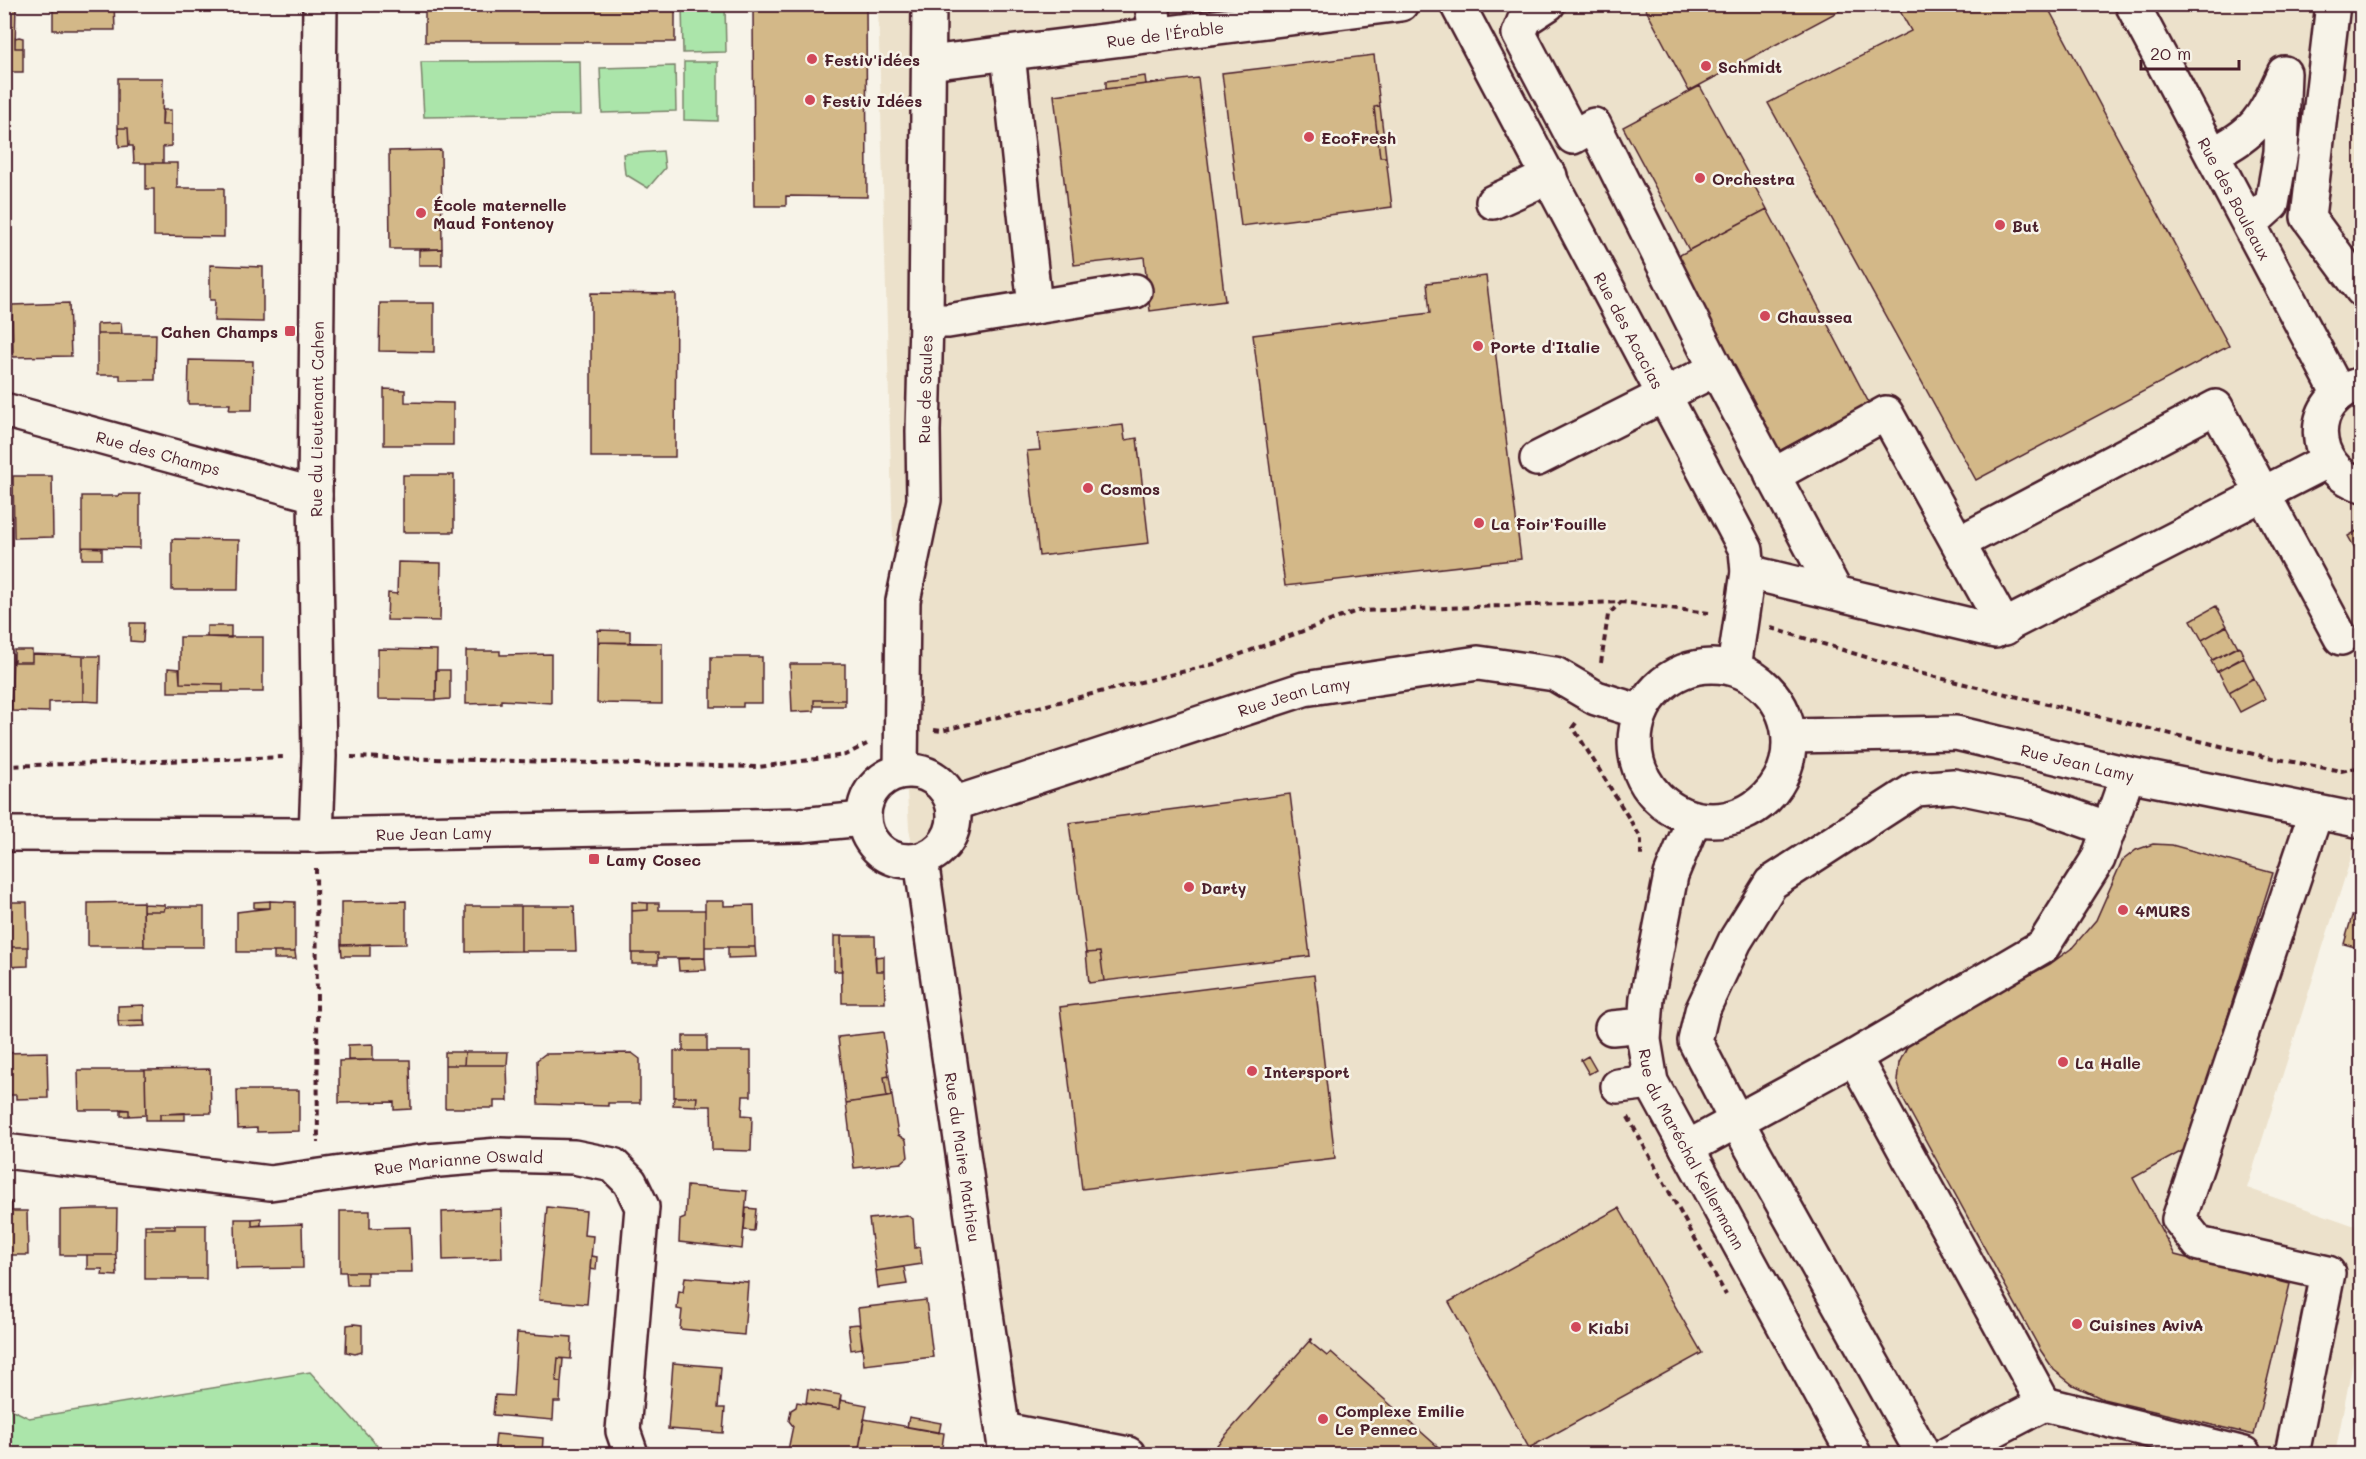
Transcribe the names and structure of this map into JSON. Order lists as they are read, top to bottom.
{
  "streets": {
    "street": [
      "Rue de l'Érable",
      "Rue des Bouleaux",
      "Rue des Acacias",
      "Rue de Saules",
      "Rue du Lieutenant Cahen",
      "Rue des Champs",
      "Rue Jean Lamy",
      "Rue du Maréchal Kellermann",
      "Rue du Maire Mathieu",
      "Rue Marianne Oswald"
    ]
  },
  "crossings": [
    ["Rue de l'Érable", "Rue de Saules"],
    ["Rue des Acacias", "Rue Jean Lamy"],
    ["Rue des Acacias", "Rue du Maréchal Kellermann"],
    ["Rue de Saules", "Rue Jean Lamy"],
    ["Rue de Saules", "Rue du Maire Mathieu"],
    ["Rue du Lieutenant Cahen", "Rue des Champs"],
    ["Rue du Lieutenant Cahen", "Rue Jean Lamy"],
    ["Rue Jean Lamy", "Rue du Maréchal Kellermann"],
    ["Rue Jean Lamy", "Rue du Maire Mathieu"]
  ],
  "places": {
    "other": [
      "Festiv'idées",
      "Schmidt",
      "Festiv Idées",
      "EcoFresh",
      "Orchestra",
      "École maternelle Maud Fontenoy",
      "But",
      "Chaussea",
      "Porte d'Italie",
      "Cosmos",
      "La Foir'Fouille",
      "Darty",
      "4MURS",
      "La Halle",
      "Intersport",
      "Cuisines AvivA",
      "Kiabi",
      "Complexe Emilie Le Pennec"
    ],
    "transit": ["Cahen Champs", "Lamy Cosec"]
  },
  "scale_bar": "20 m"
}
